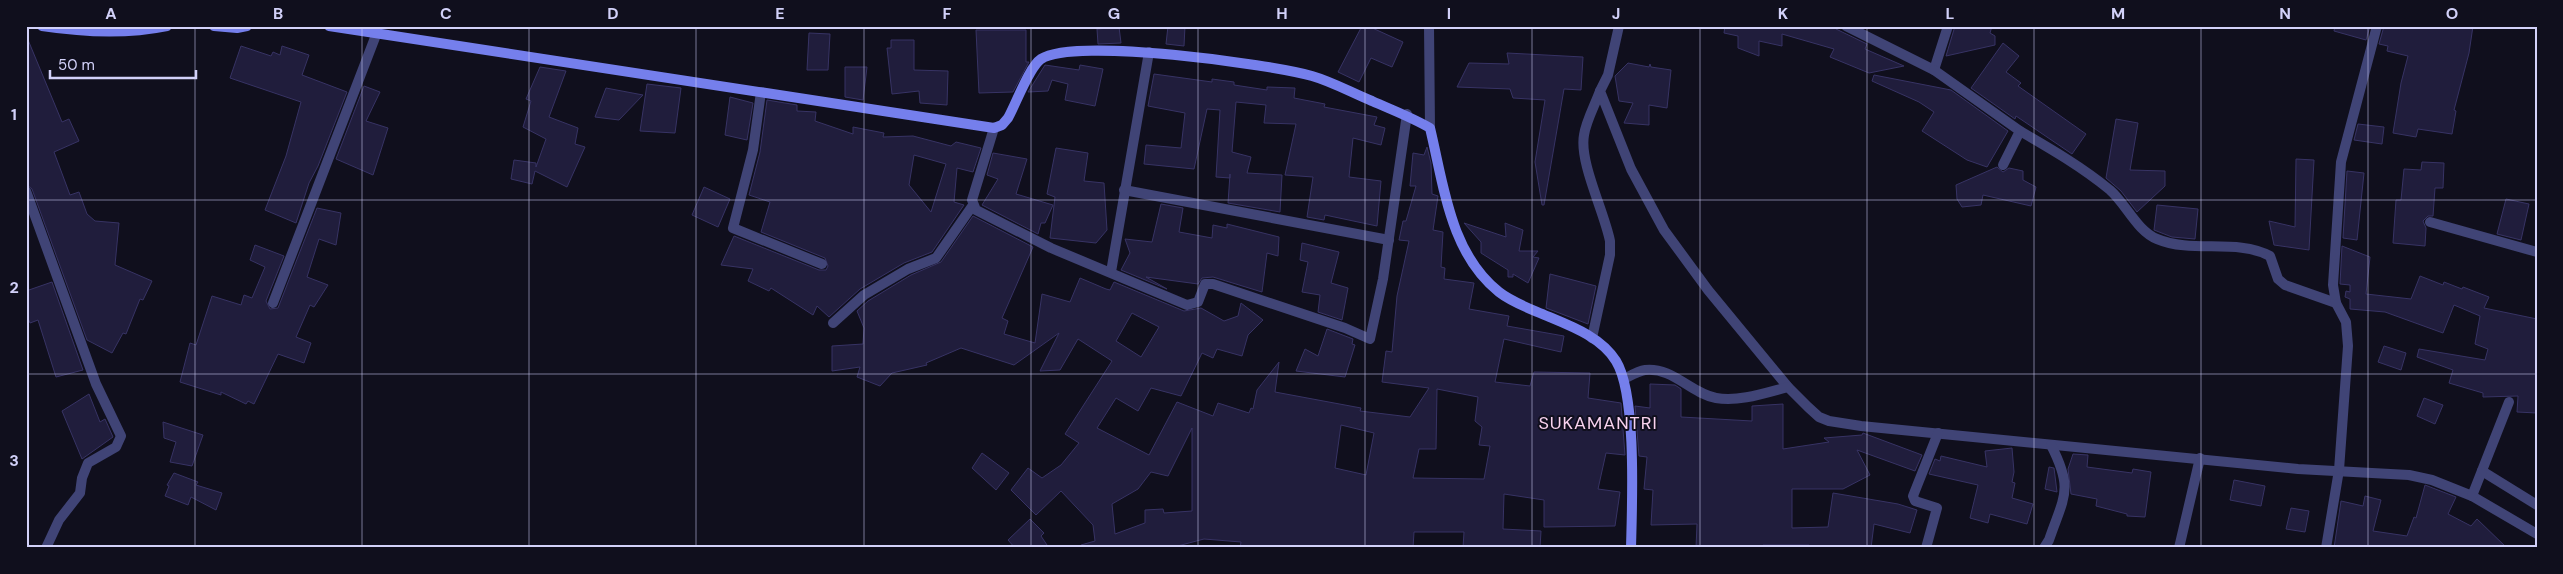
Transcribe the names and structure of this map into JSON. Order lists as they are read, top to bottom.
{
  "districts": ["SUKAMANTRI"],
  "scale_bar": "50 m",
  "grid": {
    "columns": [
      "A",
      "B",
      "C",
      "D",
      "E",
      "F",
      "G",
      "H",
      "I",
      "J",
      "K",
      "L",
      "M",
      "N",
      "O"
    ],
    "rows": ["1", "2", "3"]
  }
}
